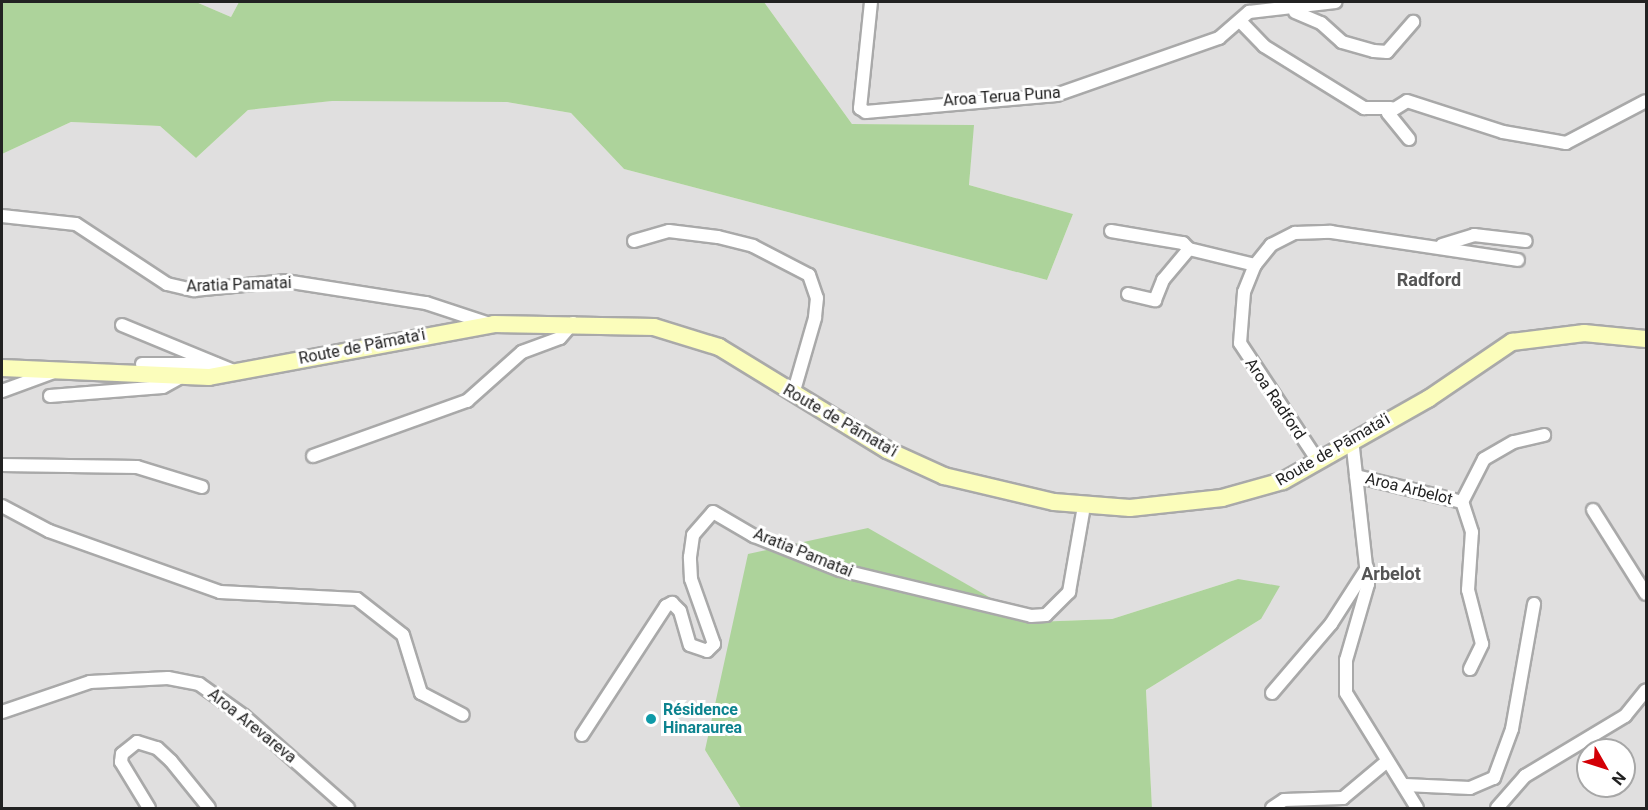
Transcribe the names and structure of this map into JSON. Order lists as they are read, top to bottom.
{
  "streets": {
    "main road": ["Route de Pāmata'i"],
    "street": [
      "Aroa Terua Puna",
      "Aratia Pamatai",
      "Aroa Radford",
      "Aroa Arbelot",
      "Aroa Arevareva"
    ]
  },
  "crossings": [
    ["Aratia Pamatai", "Route de Pāmata'i"],
    ["Route de Pāmata'i", "Aroa Radford"],
    ["Route de Pāmata'i", "Aroa Arbelot"]
  ],
  "districts": ["Radford", "Arbelot"],
  "places": ["Résidence Hinaraurea"],
  "north": "bottom right"
}
